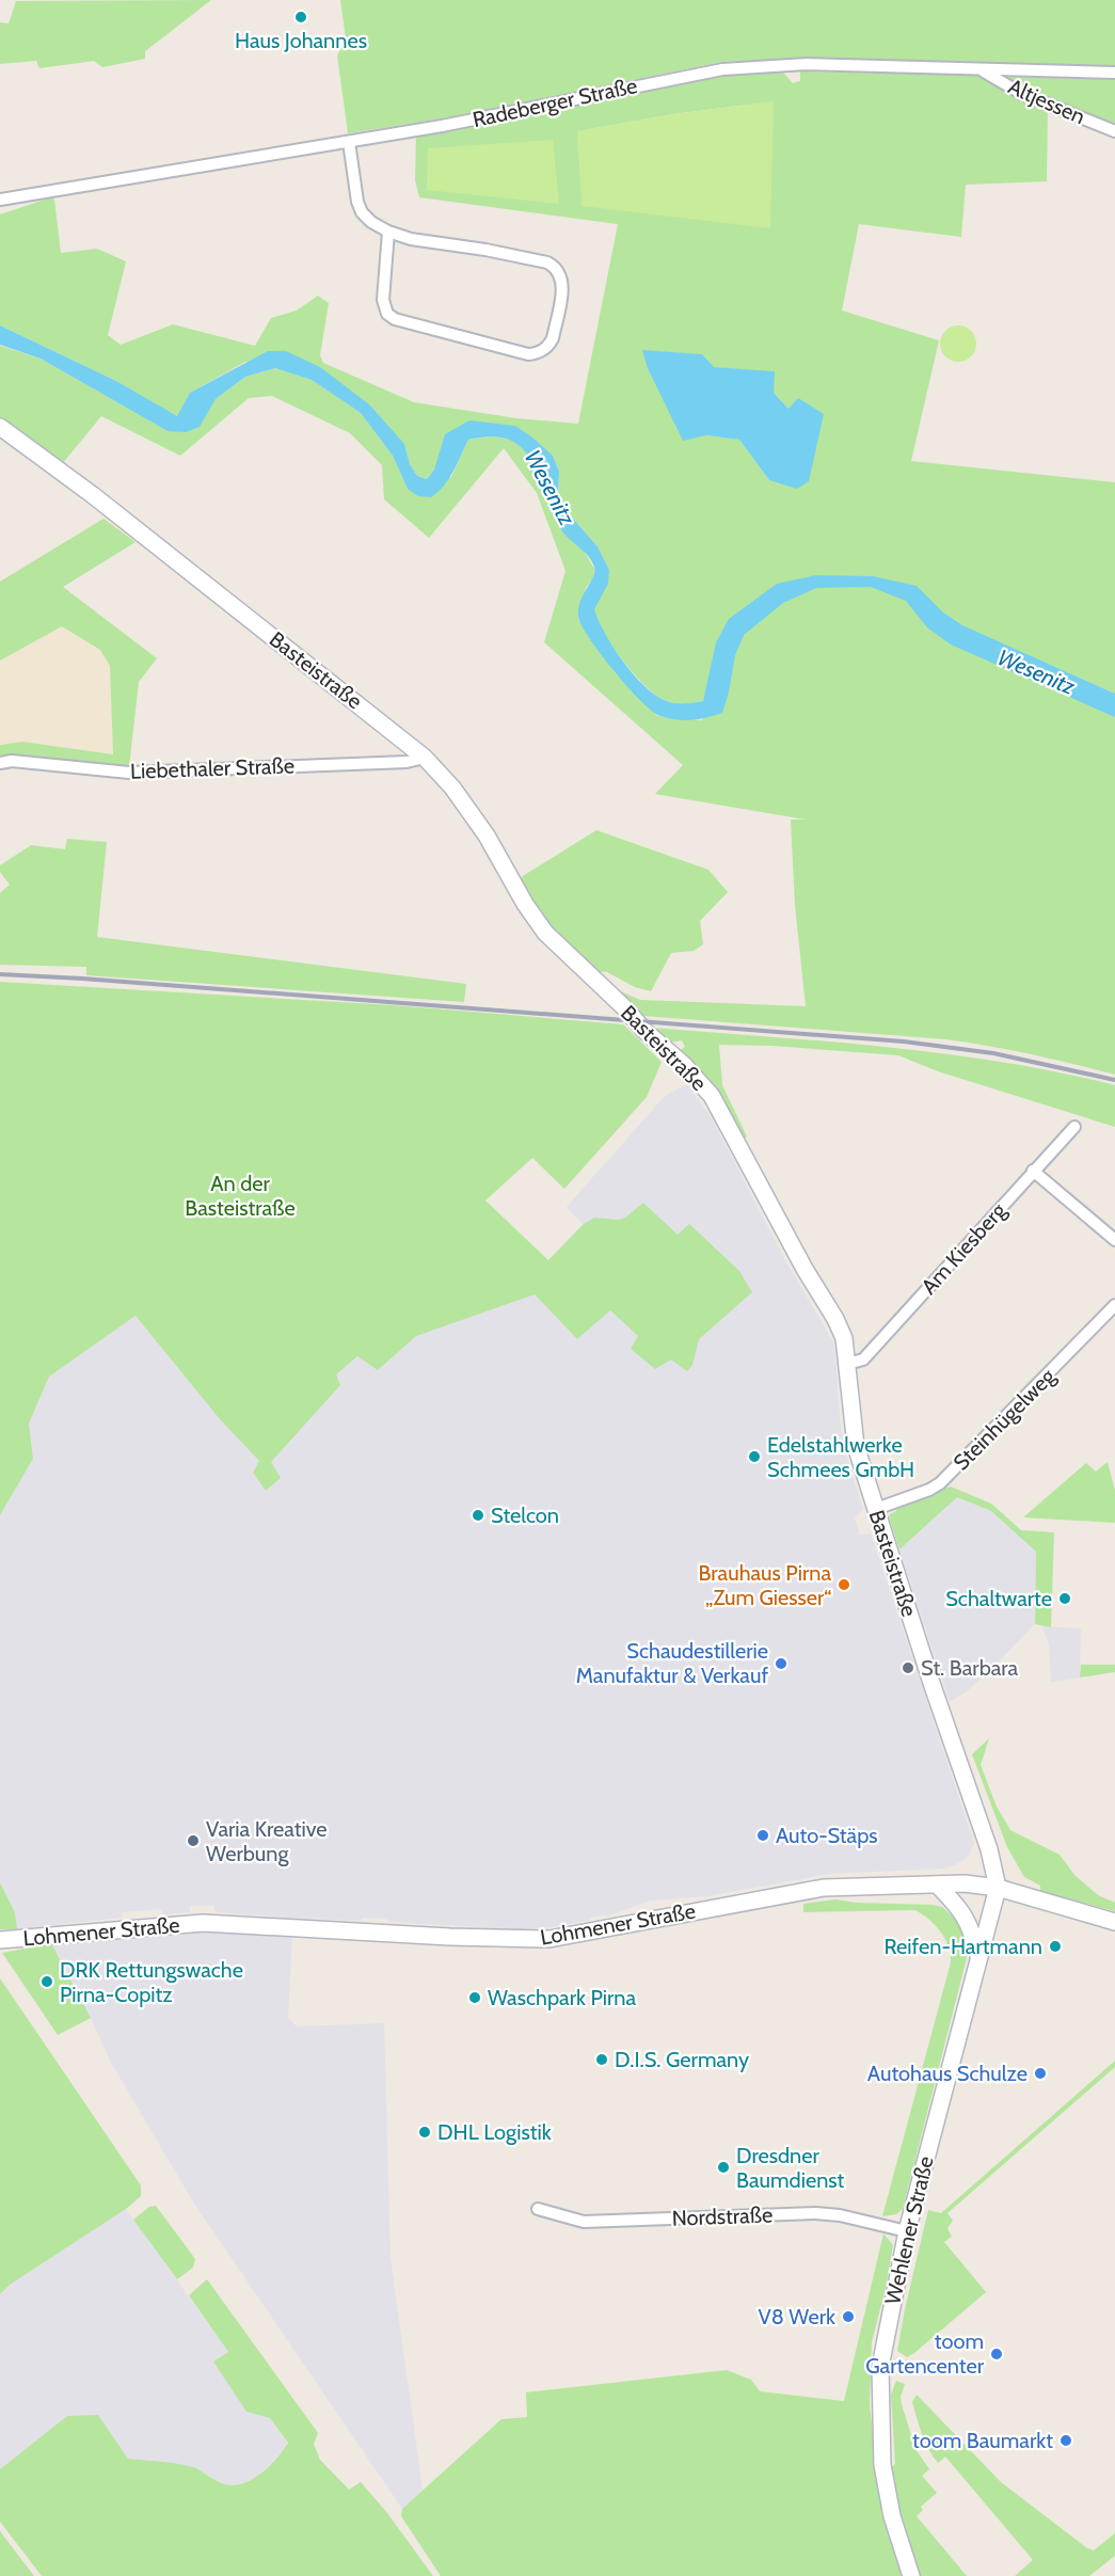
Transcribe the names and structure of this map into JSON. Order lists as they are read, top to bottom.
{
  "streets": {
    "main road": ["Basteistraße", "Lohmener Straße", "Wehlener Straße"],
    "street": [
      "Altjessen",
      "Radeberger Straße",
      "Liebethaler Straße",
      "Am Kiesberg",
      "Steinhügelweg",
      "Nordstraße"
    ]
  },
  "crossings": [
    ["Altjessen", "Radeberger Straße"],
    ["Basteistraße", "Liebethaler Straße"],
    ["Basteistraße", "Am Kiesberg"],
    ["Basteistraße", "Steinhügelweg"],
    ["Basteistraße", "Lohmener Straße"],
    ["Basteistraße", "Wehlener Straße"],
    ["Lohmener Straße", "Wehlener Straße"],
    ["Nordstraße", "Wehlener Straße"]
  ],
  "water": ["Wesenitz"],
  "parks": ["An der Basteistraße"],
  "places": [
    "Haus Johannes",
    "Edelstahlwerke Schmees GmbH",
    "Stelcon",
    "Brauhaus Pirna „Zum Giesser“",
    "Schaltwarte",
    "Schaudestillerie Manufaktur & Verkauf",
    "St. Barbara",
    "Auto-Stäps",
    "Varia Kreative Werbung",
    "Reifen-Hartmann",
    "DRK Rettungswache Pirna-Copitz",
    "Waschpark Pirna",
    "D.I.S. Germany",
    "Autohaus Schulze",
    "DHL Logistik",
    "Dresdner Baumdienst",
    "V8 Werk",
    "toom Gartencenter",
    "toom Baumarkt"
  ]
}
